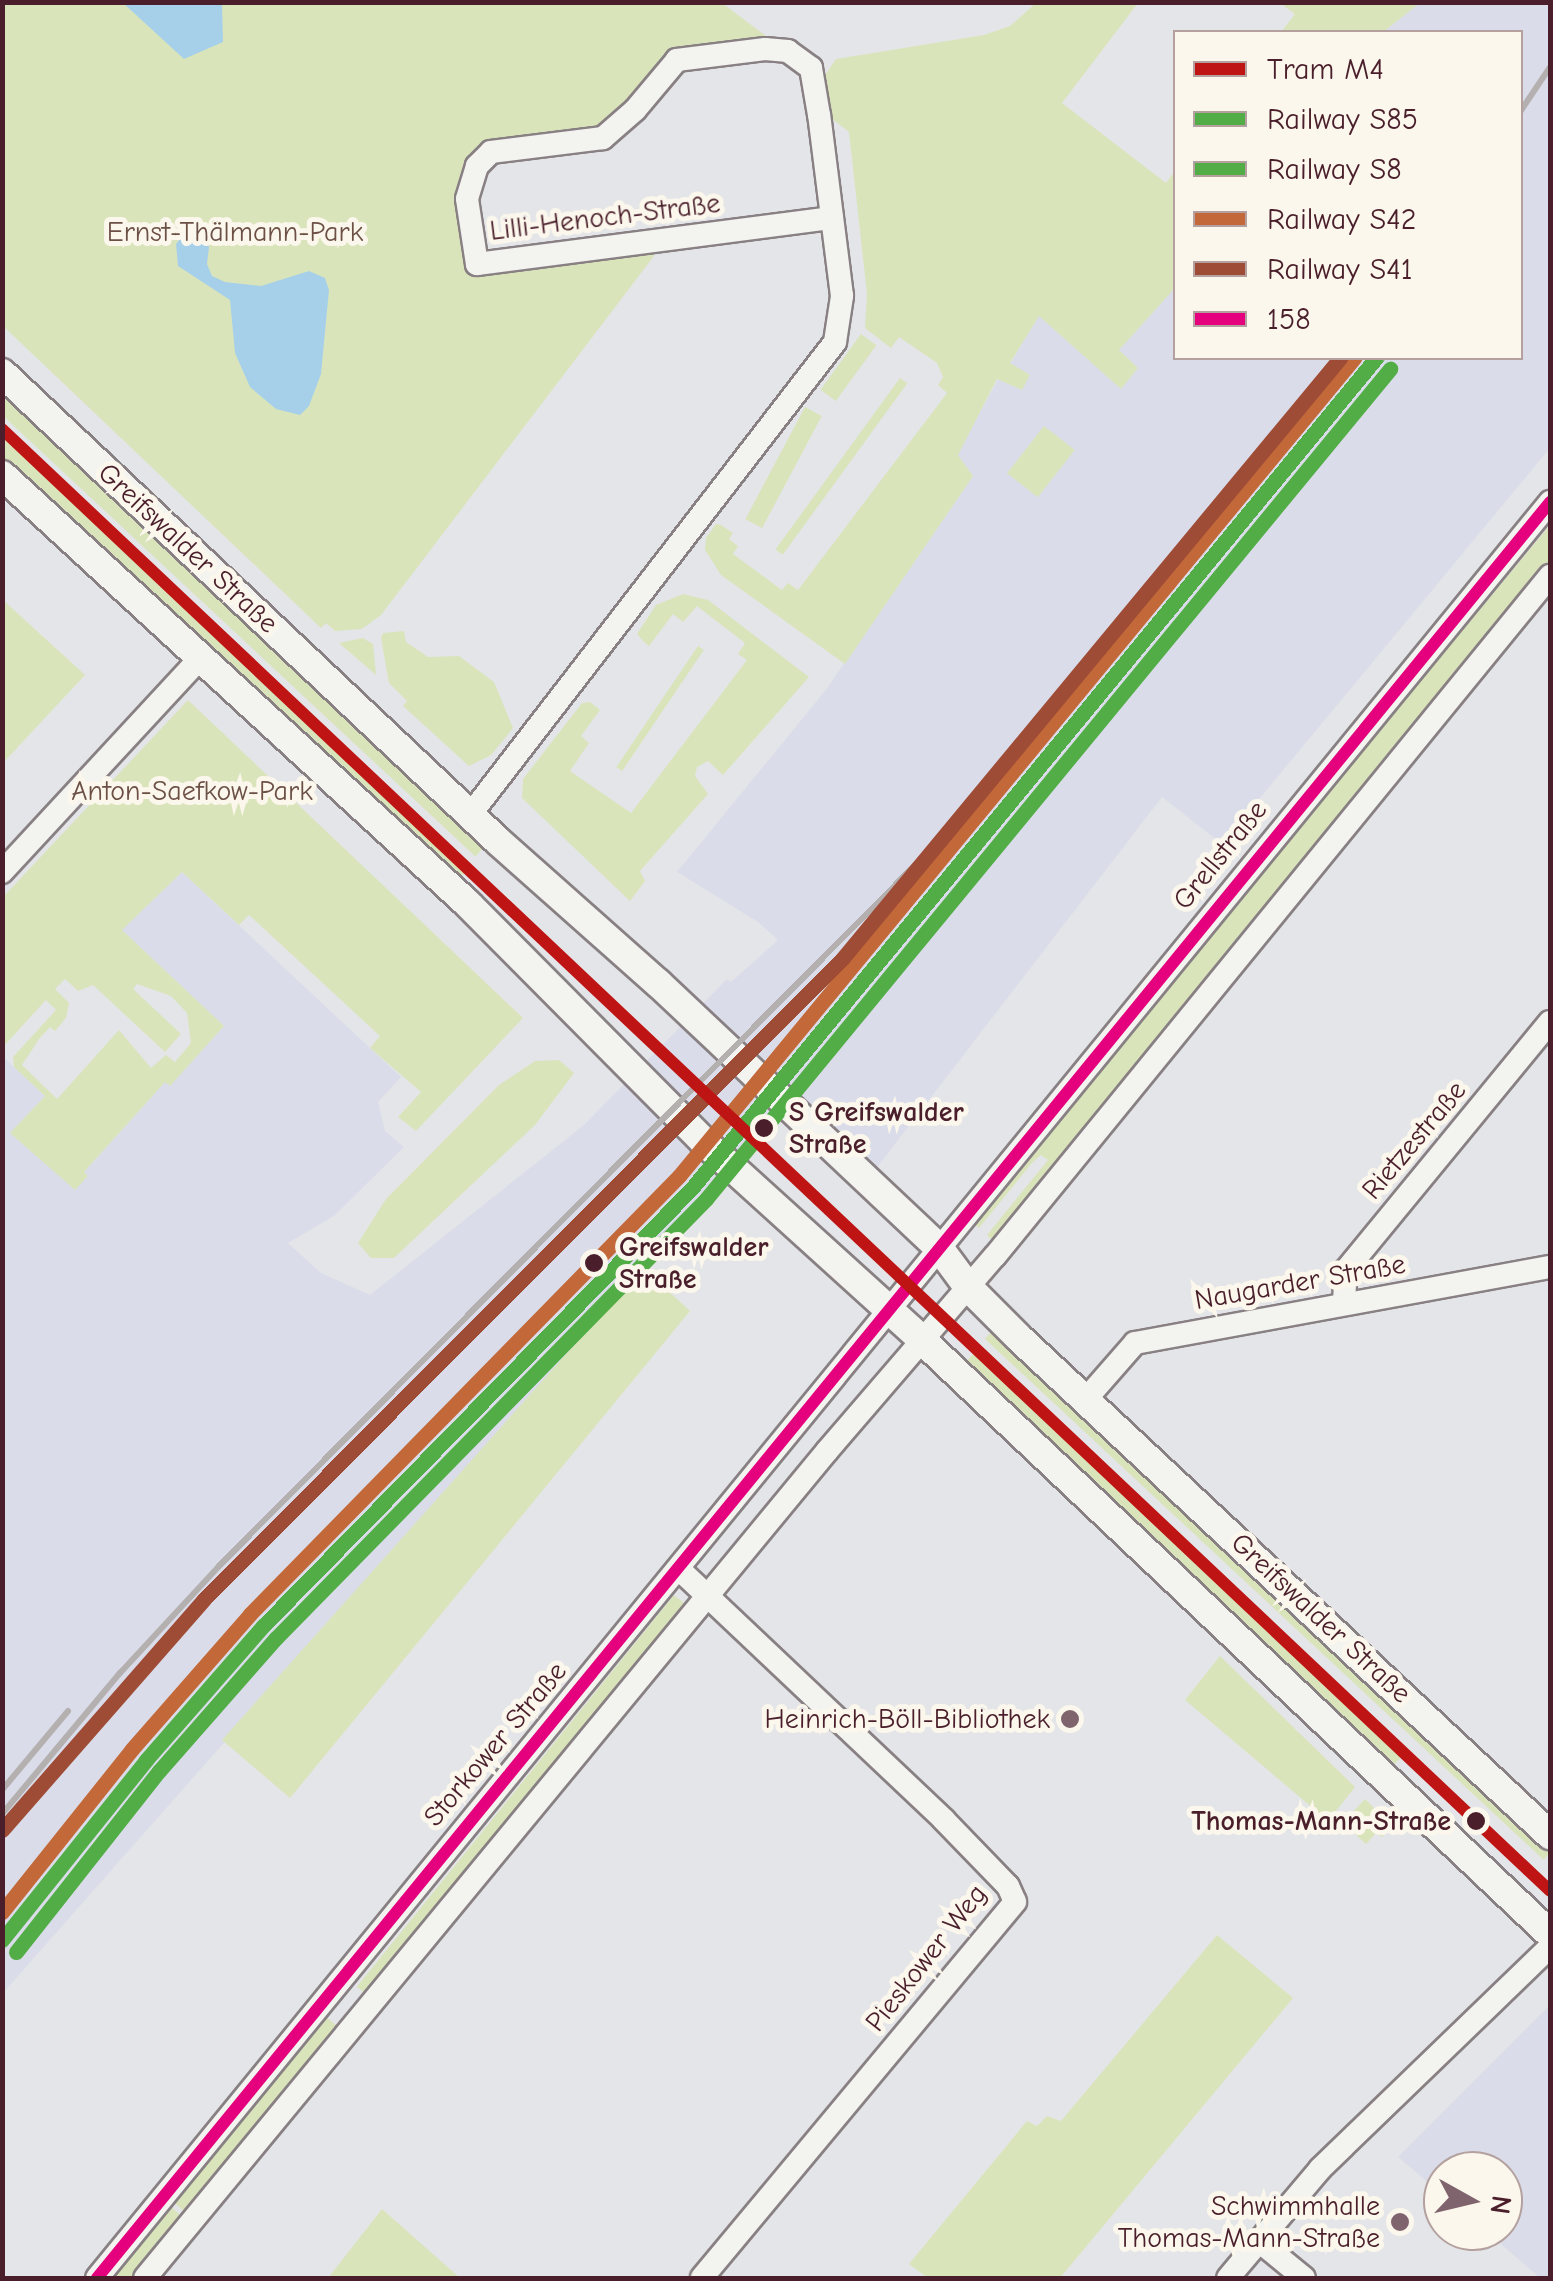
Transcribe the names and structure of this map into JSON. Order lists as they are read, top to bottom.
{
  "streets": {
    "main road": ["Greifswalder Straße"],
    "street": [
      "Lilli-Henoch-Straße",
      "Grellstraße",
      "Rietzestraße",
      "Naugarder Straße",
      "Storkower Straße",
      "Pieskower Weg"
    ]
  },
  "crossings": [
    ["Lilli-Henoch-Straße", "Greifswalder Straße"],
    ["Greifswalder Straße", "Grellstraße"],
    ["Greifswalder Straße", "Naugarder Straße"],
    ["Greifswalder Straße", "Storkower Straße"],
    ["Grellstraße", "Storkower Straße"],
    ["Rietzestraße", "Naugarder Straße"],
    ["Storkower Straße", "Pieskower Weg"]
  ],
  "parks": ["Ernst-Thälmann-Park", "Anton-Saefkow-Park"],
  "places": [
    "S Greifswalder Straße",
    "Greifswalder Straße",
    "Heinrich-Böll-Bibliothek",
    "Thomas-Mann-Straße",
    "Schwimmhalle Thomas-Mann-Straße"
  ],
  "lines": [
    "rail line S85",
    "rail line S42",
    "rail line S41",
    "rail line S8",
    "tram line M4",
    "transit line 158"
  ],
  "legend": [
    "Tram M4",
    "Railway S85",
    "Railway S8",
    "Railway S42",
    "Railway S41",
    "158"
  ],
  "north": "right"
}
